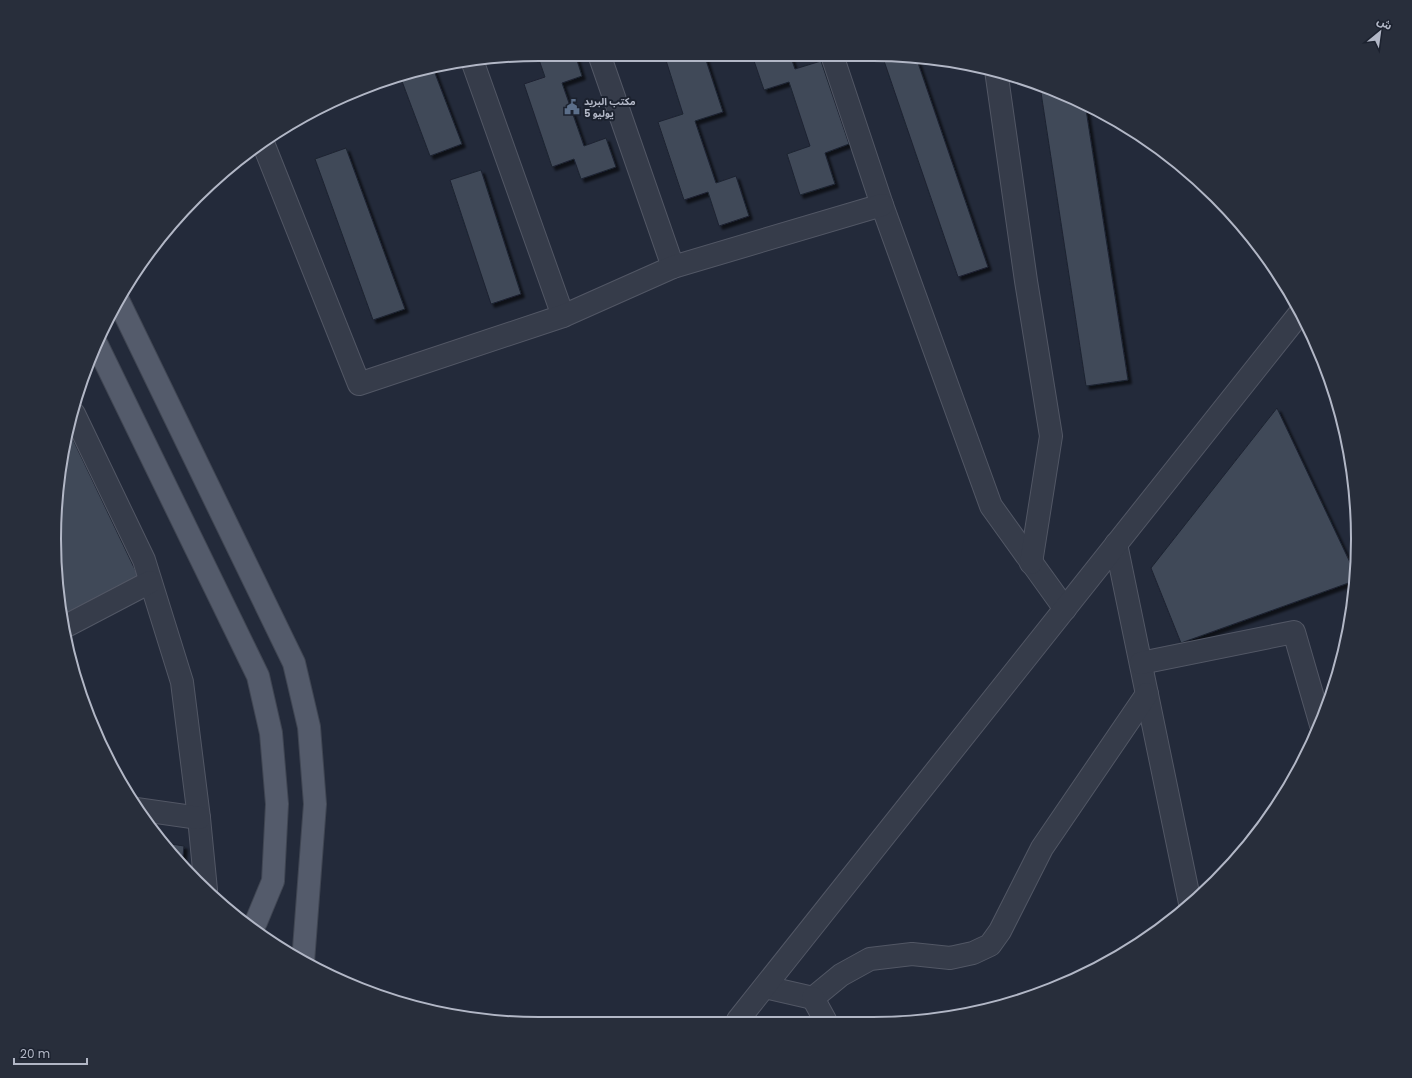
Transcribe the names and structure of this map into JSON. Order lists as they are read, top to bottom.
{
  "places": {
    "public building": ["مكتب البريد 5 يوليو"]
  },
  "scale_bar": "20 m",
  "north": "top right"
}
